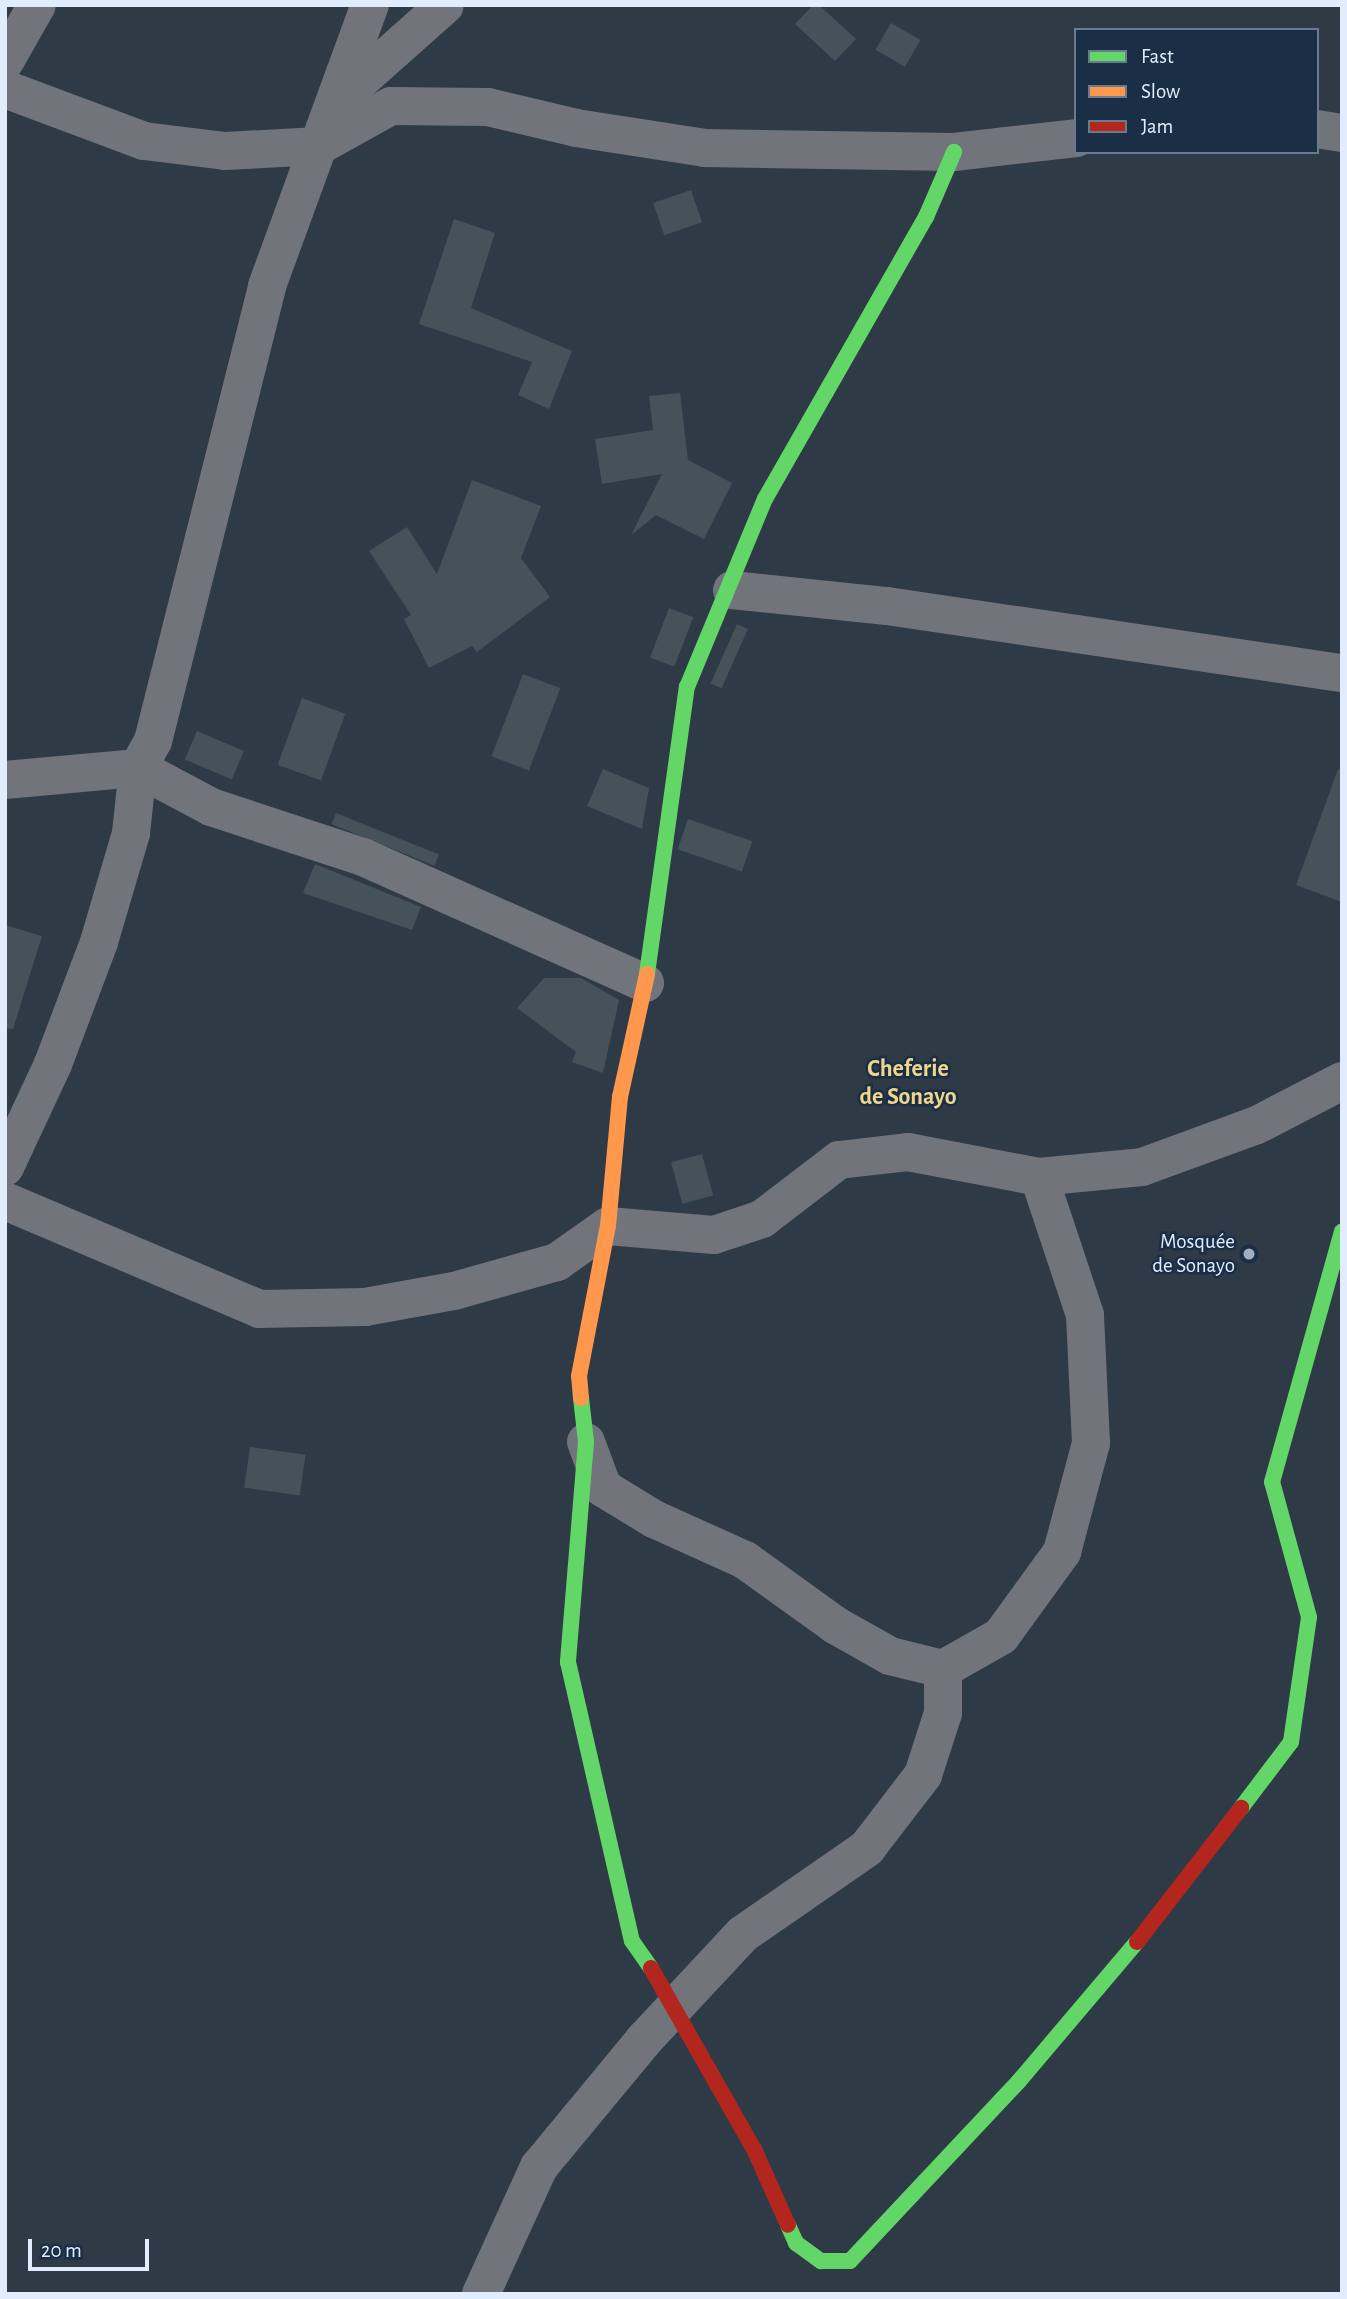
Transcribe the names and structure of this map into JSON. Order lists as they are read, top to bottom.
{
  "districts": ["Cheferie de Sonayo"],
  "places": ["Mosquée de Sonayo"],
  "legend": ["Fast", "Slow", "Jam"],
  "scale_bar": "20 m"
}
